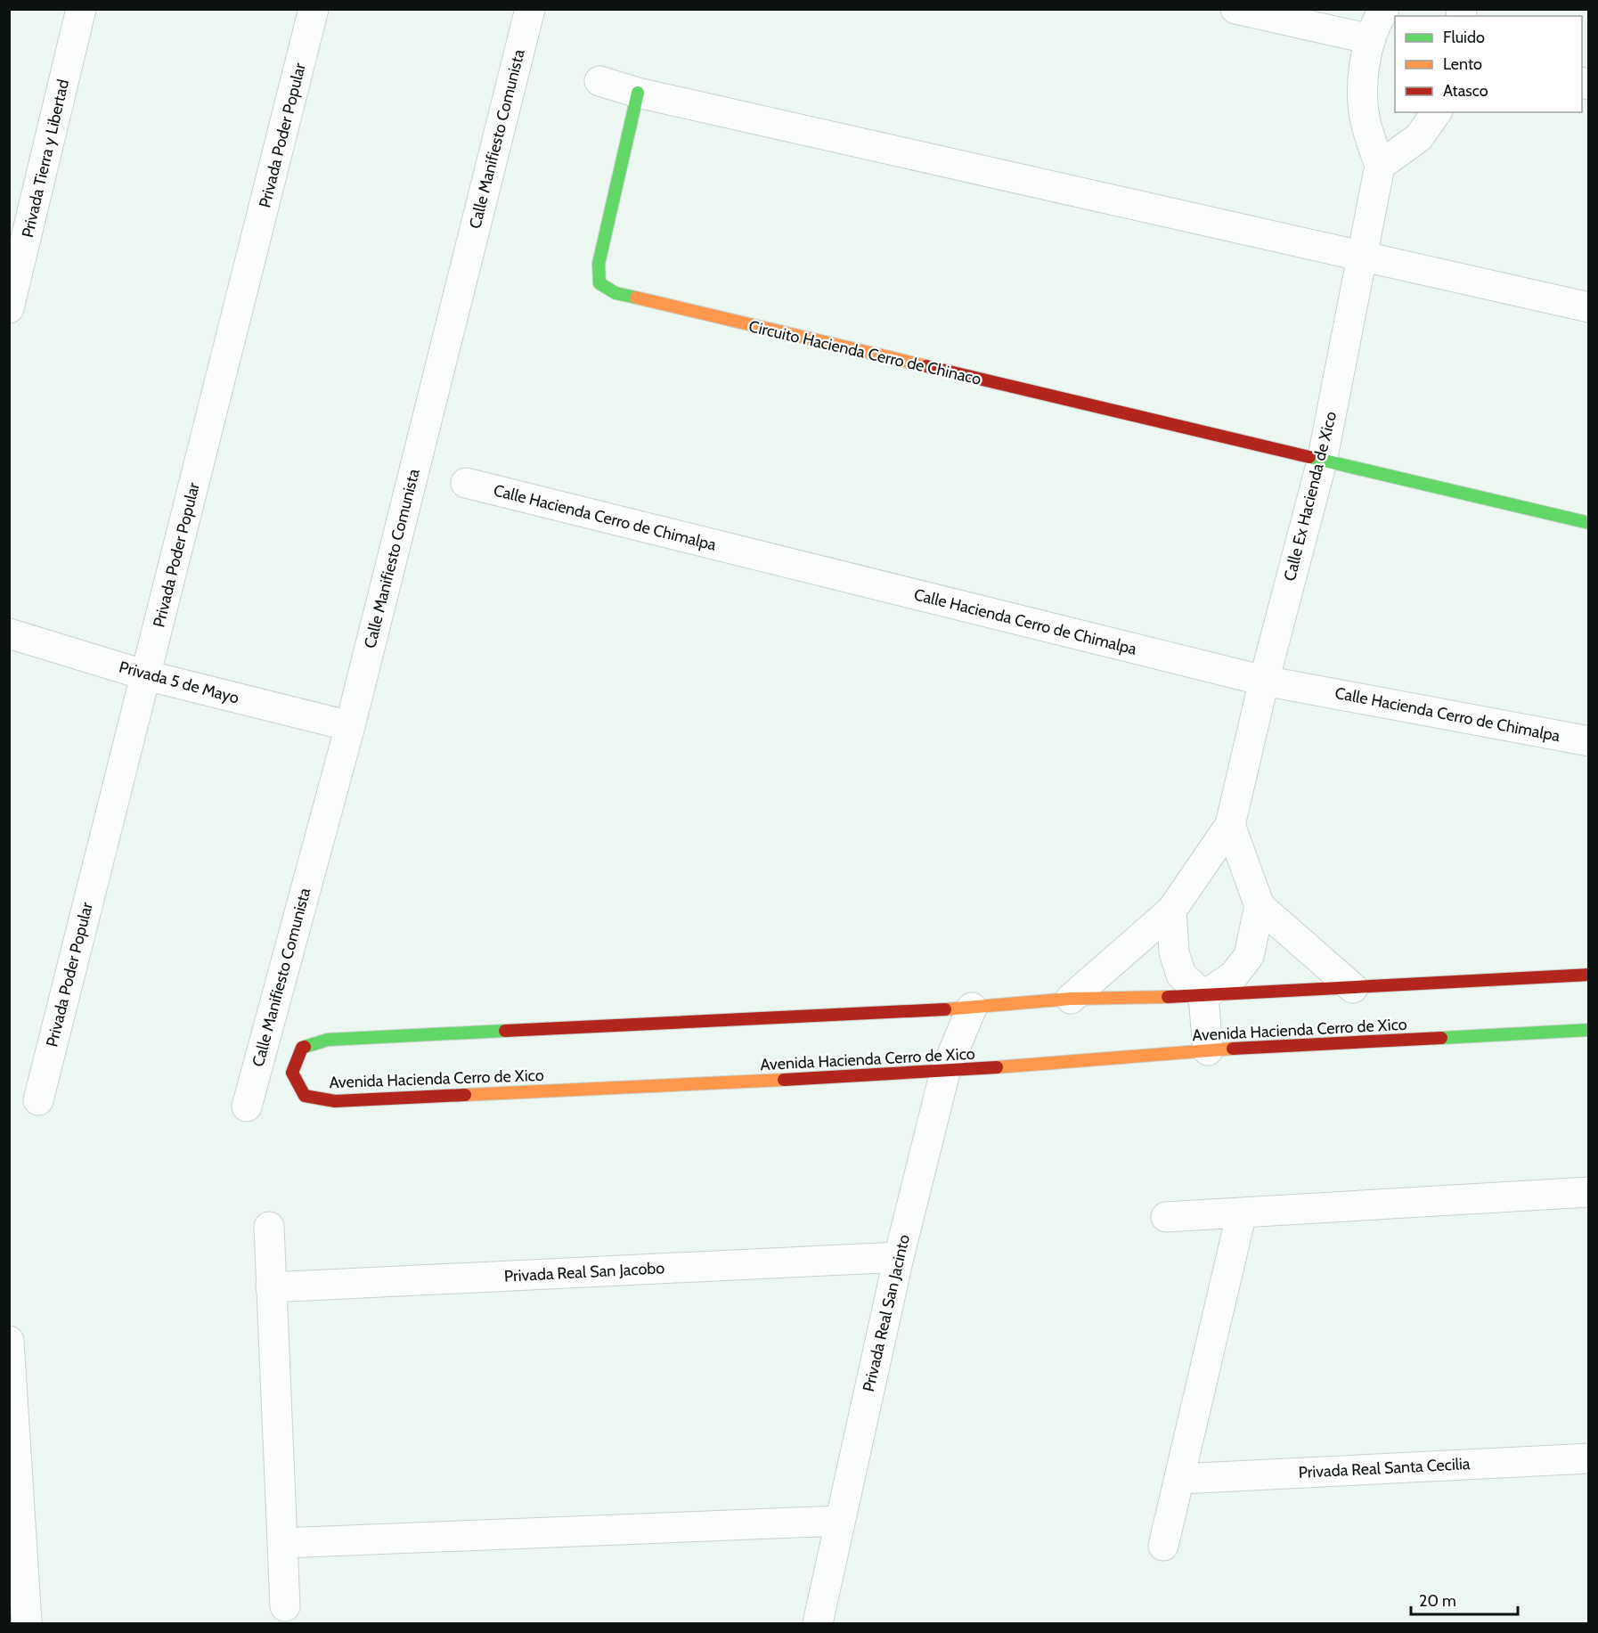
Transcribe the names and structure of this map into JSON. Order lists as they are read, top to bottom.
{
  "streets": {
    "street": [
      "Privada Poder Popular",
      "Calle Manifiesto Comunista",
      "Privada Tierra y Libertad",
      "Circuito Hacienda Cerro de Chinaco",
      "Calle Ex Hacienda de Xico",
      "Calle Hacienda Cerro de Chimalpa",
      "Privada 5 de Mayo",
      "Avenida Hacienda Cerro de Xico",
      "Privada Real San Jacobo",
      "Privada Real San Jacinto",
      "Privada Real Santa Cecilia"
    ]
  },
  "crossings": [
    ["Privada Poder Popular", "Privada 5 de Mayo"],
    ["Calle Manifiesto Comunista", "Privada 5 de Mayo"],
    ["Circuito Hacienda Cerro de Chinaco", "Calle Ex Hacienda de Xico"],
    ["Calle Ex Hacienda de Xico", "Calle Hacienda Cerro de Chimalpa"],
    ["Calle Ex Hacienda de Xico", "Avenida Hacienda Cerro de Xico"],
    ["Avenida Hacienda Cerro de Xico", "Privada Real San Jacinto"],
    ["Privada Real San Jacobo", "Privada Real San Jacinto"]
  ],
  "legend": ["Fluido", "Lento", "Atasco"],
  "scale_bar": "20 m"
}
